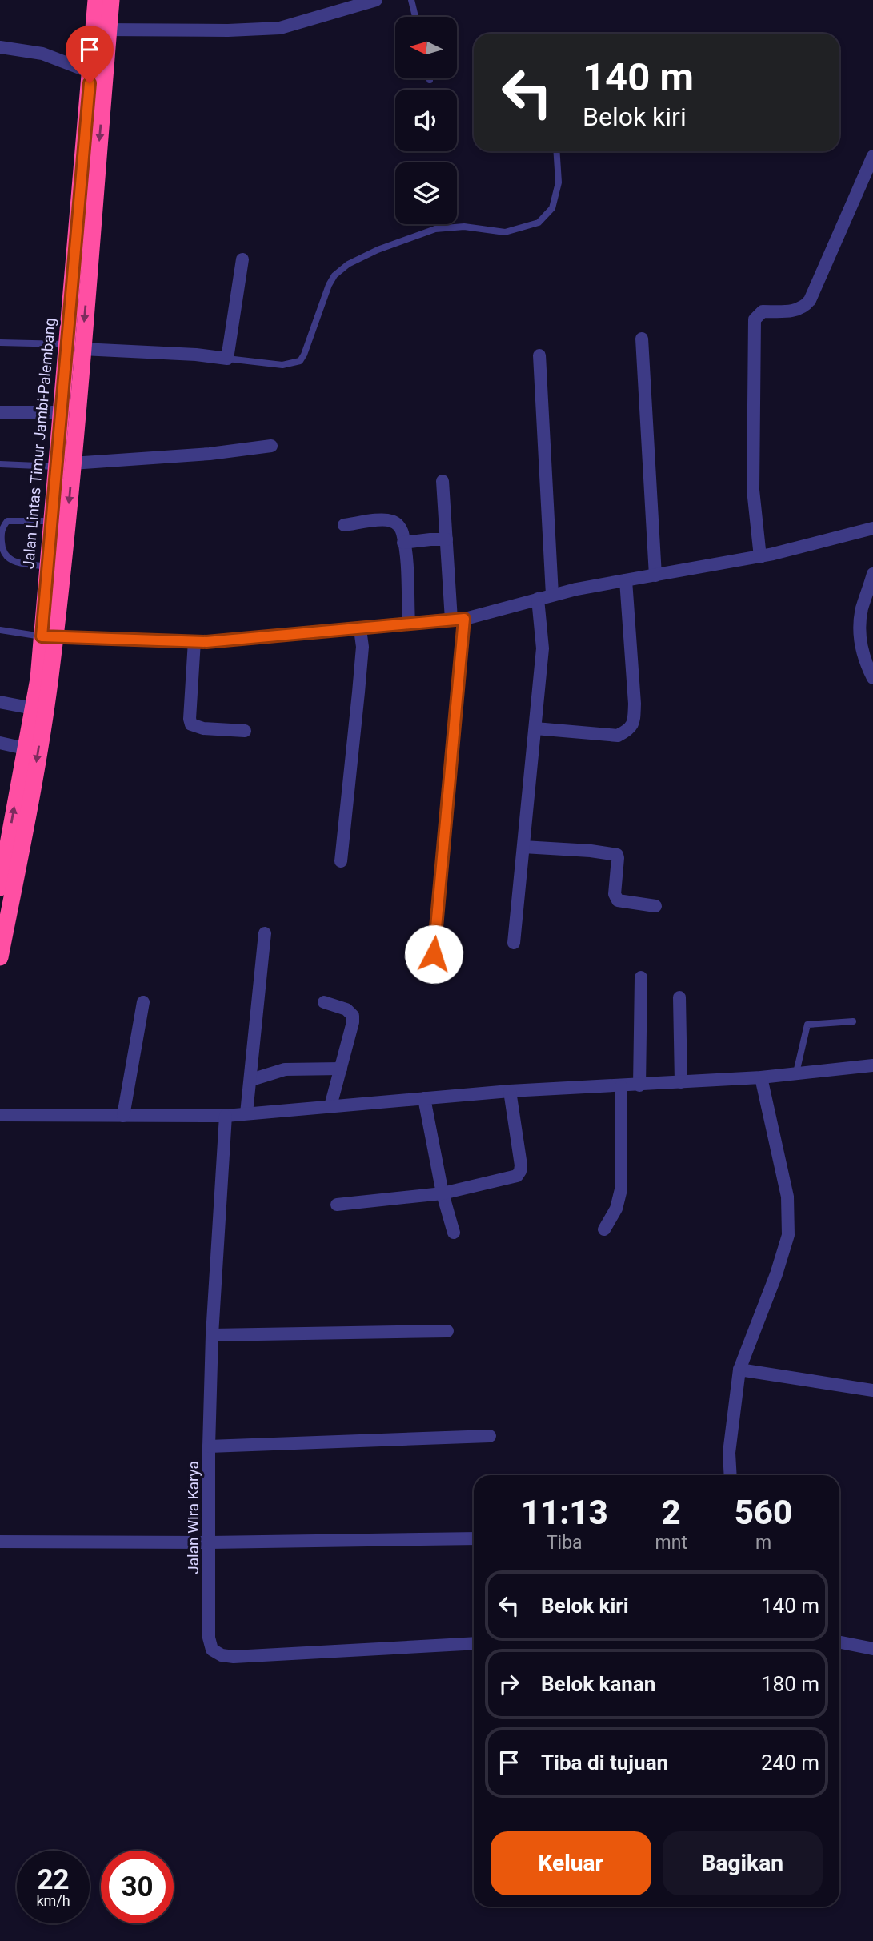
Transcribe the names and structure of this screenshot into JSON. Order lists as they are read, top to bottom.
{
  "streets": {
    "highway": ["Jalan Lintas Timur Jambi-Palembang"],
    "street": ["Jalan Wira Karya"]
  },
  "north": "left",
  "page": {
    "turn": ["140 m", "Belok kiri"],
    "eta": [
      "11:13",
      "Tiba",
      "2",
      "mnt",
      "560",
      "m"
    ],
    "list": [
      {
        "name": "Belok kiri",
        "value": "140 m"
      },
      {
        "name": "Belok kanan",
        "value": "180 m"
      },
      {
        "name": "Tiba di tujuan",
        "value": "240 m"
      }
    ],
    "buttons": ["Keluar", "Bagikan"],
    "speed": "22 km/h",
    "limit": "30"
  }
}
